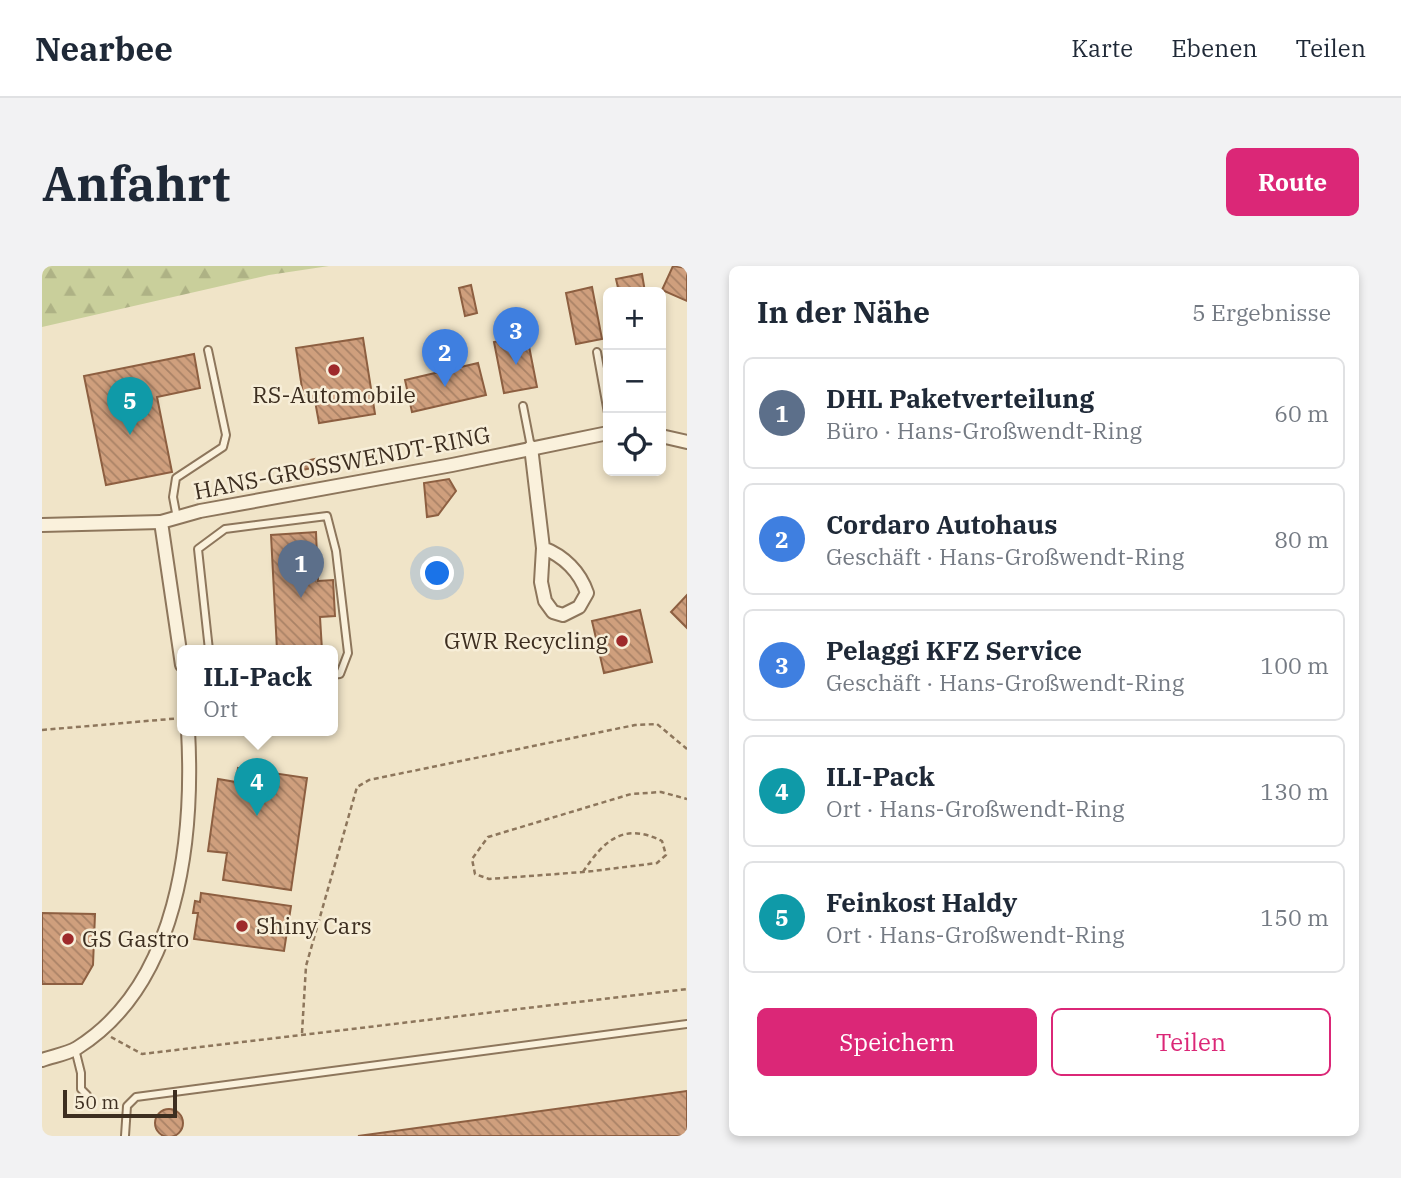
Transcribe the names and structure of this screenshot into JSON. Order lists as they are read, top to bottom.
{
  "streets": {
    "street": ["HANS-GROSSWENDT-RING"]
  },
  "places": [
    "RS-Automobile",
    "GWR Recycling",
    "Shiny Cars",
    "GS Gastro"
  ],
  "scale_bar": "50 m",
  "page": {
    "header": "Nearbee",
    "nav": ["Karte", "Ebenen", "Teilen"],
    "buttons": [
      "Route",
      ["Speichern", "Teilen"]
    ],
    "title": "Anfahrt",
    "heading": ["In der Nähe", "5 Ergebnisse"],
    "map_buttons": ["+", "−"],
    "pins": [
      "3",
      "2",
      "5",
      "1",
      "4"
    ],
    "list": [
      {
        "mark": "1",
        "name": "DHL Paketverteilung",
        "note": "Büro · Hans-Großwendt-Ring",
        "value": "60 m"
      },
      {
        "mark": "2",
        "name": "Cordaro Autohaus",
        "note": "Geschäft · Hans-Großwendt-Ring",
        "value": "80 m"
      },
      {
        "mark": "3",
        "name": "Pelaggi KFZ Service",
        "note": "Geschäft · Hans-Großwendt-Ring",
        "value": "100 m"
      },
      {
        "mark": "4",
        "name": "ILI-Pack",
        "note": "Ort · Hans-Großwendt-Ring",
        "value": "130 m"
      },
      {
        "mark": "5",
        "name": "Feinkost Haldy",
        "note": "Ort · Hans-Großwendt-Ring",
        "value": "150 m"
      }
    ],
    "popup": ["ILI-Pack", "Ort"],
    "scale": "50 m"
  }
}
